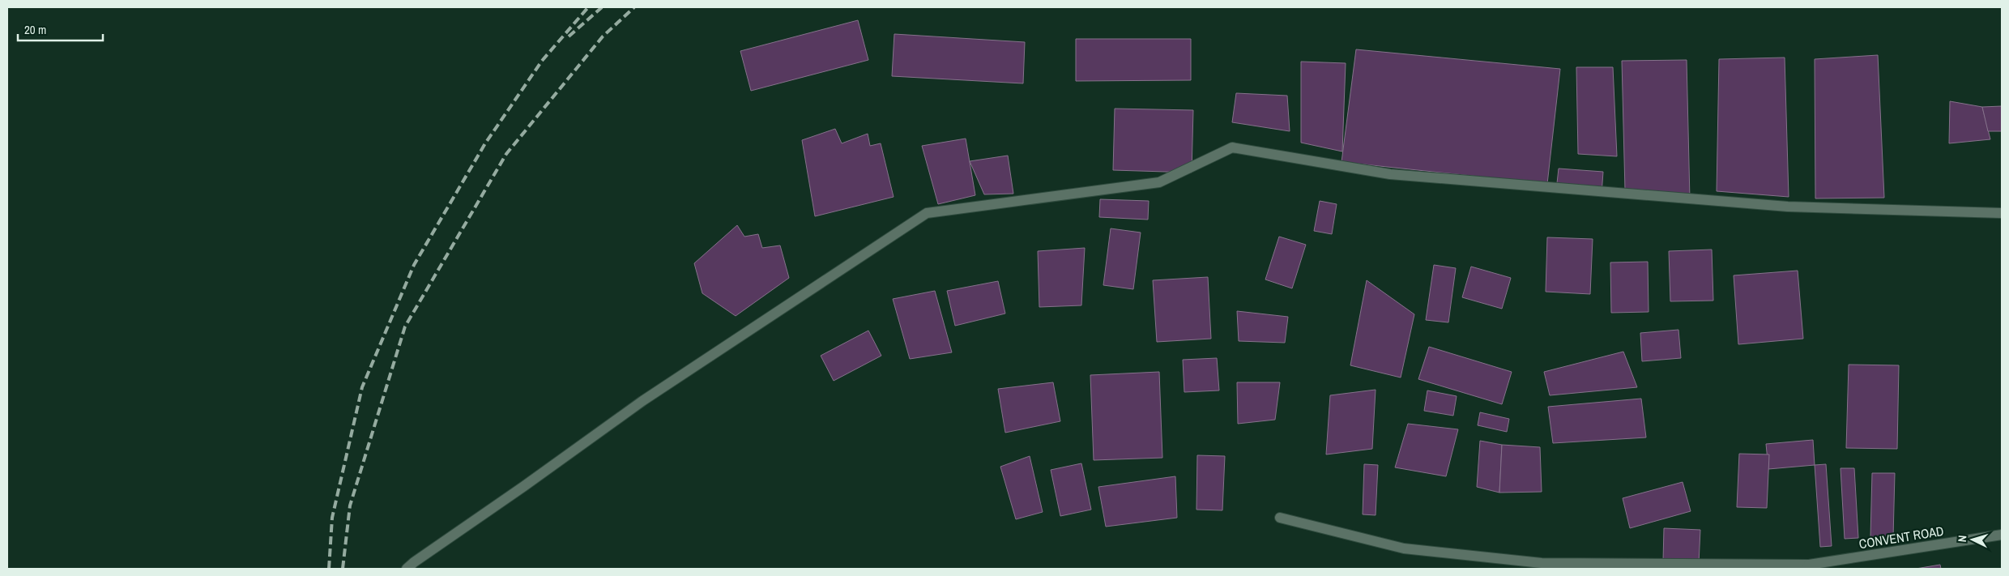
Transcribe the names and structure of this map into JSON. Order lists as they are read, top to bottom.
{
  "streets": {
    "street": ["CONVENT ROAD"]
  },
  "scale_bar": "20 m",
  "north": "left"
}
